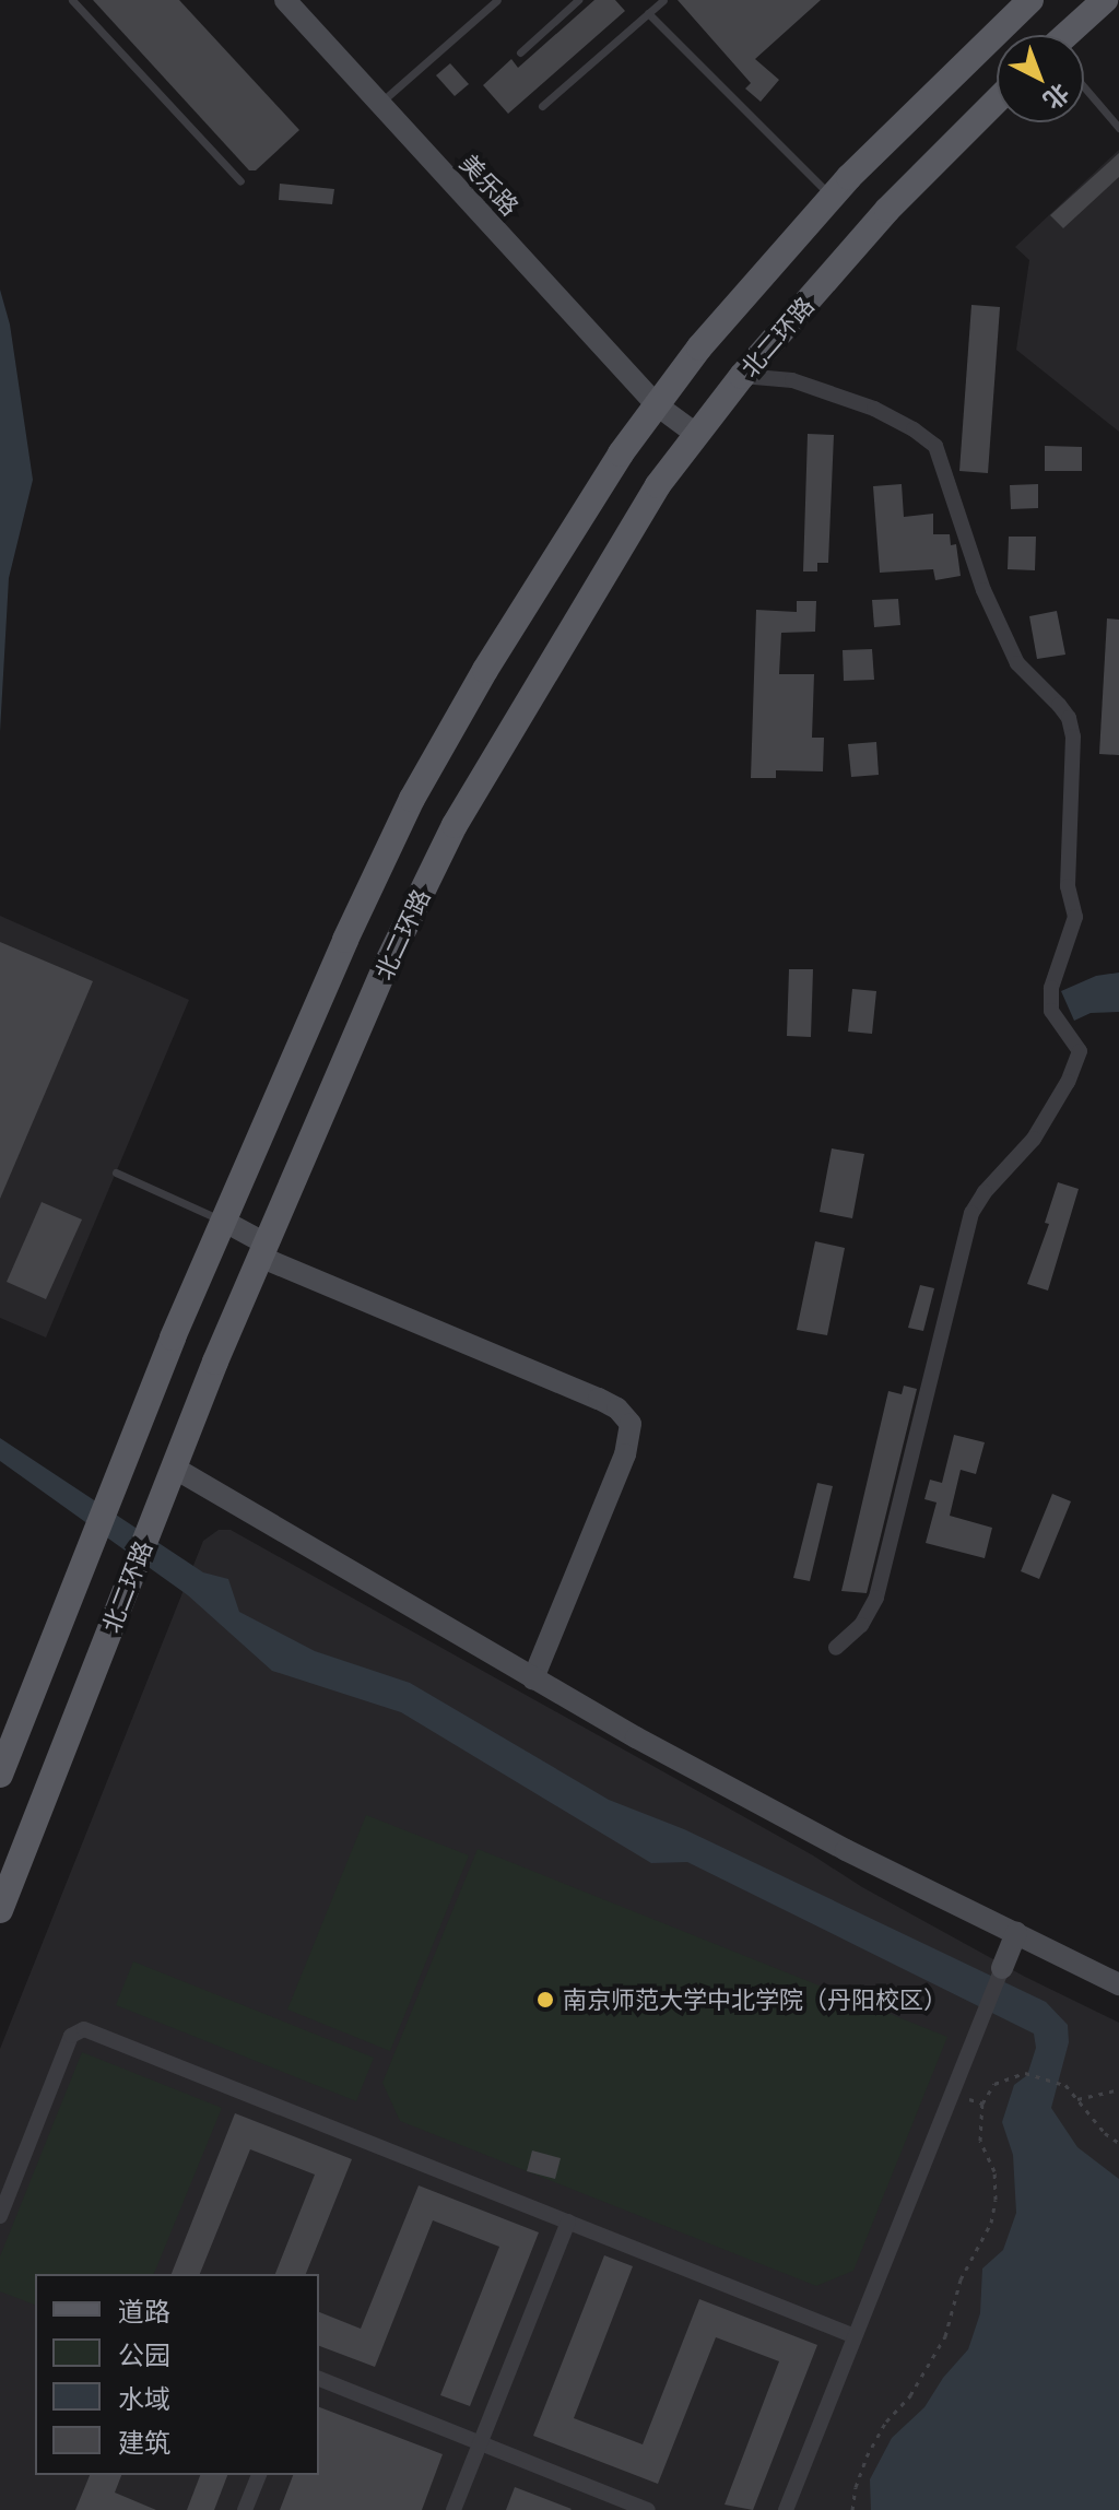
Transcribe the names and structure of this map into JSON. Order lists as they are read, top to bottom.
{
  "streets": {
    "main road": ["北二环路"],
    "street": ["美乐路"]
  },
  "crossings": [
    ["美乐路", "北二环路"]
  ],
  "places": ["南京师范大学中北学院（丹阳校区）"],
  "legend": [
    "道路",
    "公园",
    "水域",
    "建筑"
  ],
  "north": "bottom right"
}
